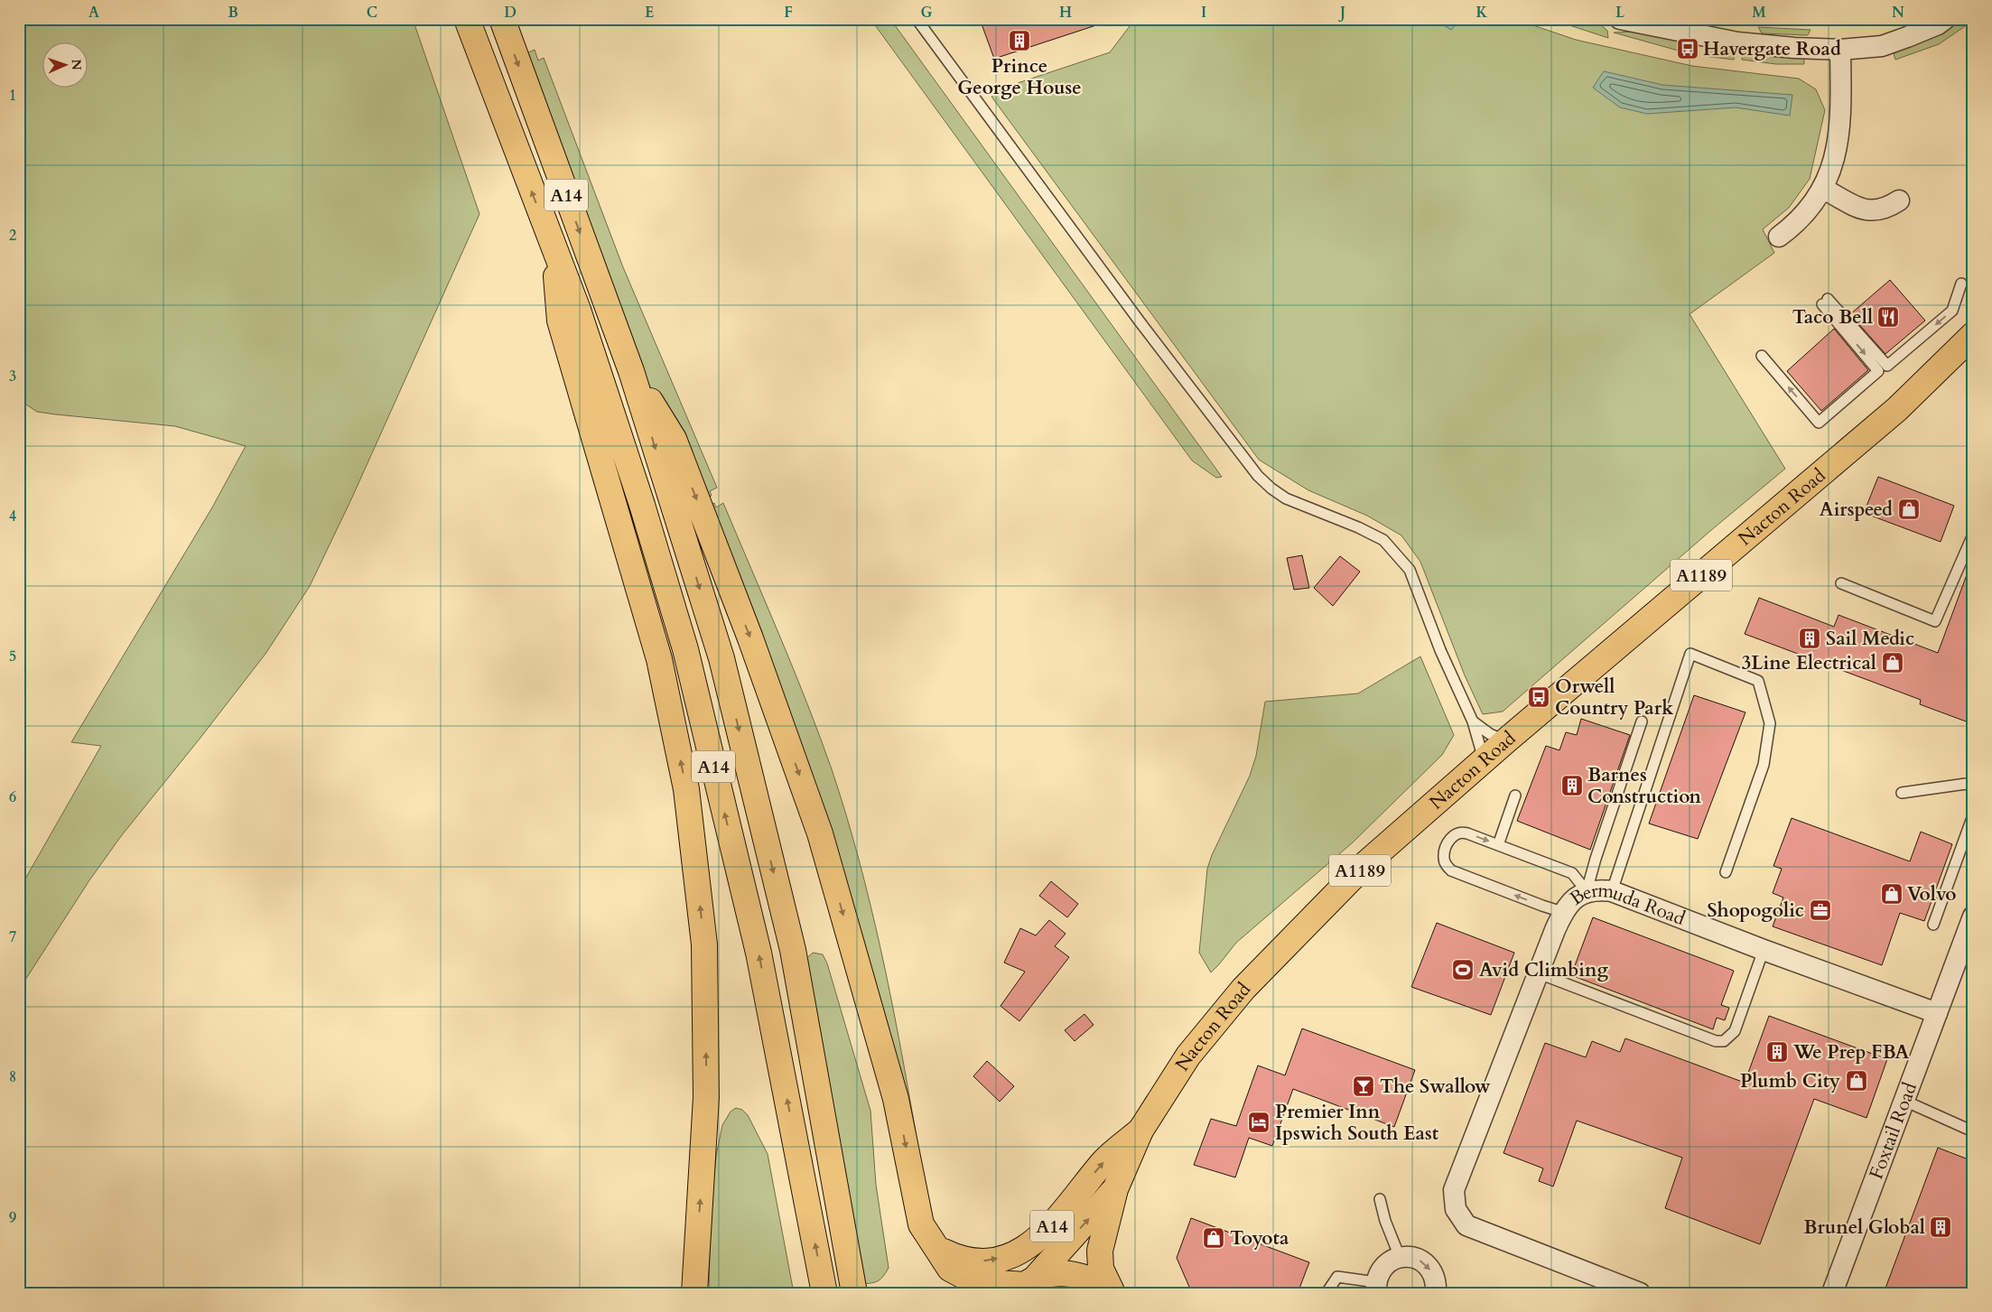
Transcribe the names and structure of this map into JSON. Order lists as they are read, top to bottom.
{
  "streets": {
    "main road": ["A14", "Nacton Road", "A1189"],
    "street": ["Bermuda Road", "Foxtail Road"]
  },
  "crossings": [
    ["A14", "Nacton Road"],
    ["Bermuda Road", "Foxtail Road"]
  ],
  "places": {
    "building": [
      "Prince George House",
      "Sail Medic",
      "Barnes Construction",
      "We Prep FBA",
      "Brunel Global"
    ],
    "bus stop": ["Havergate Road", "Orwell Country Park"],
    "restaurant": ["Taco Bell"],
    "shop": [
      "Airspeed",
      "3Line Electrical",
      "Volvo",
      "Plumb City",
      "Toyota"
    ],
    "office": ["Shopogolic"],
    "sports": ["Avid Climbing"],
    "bar": ["The Swallow"],
    "hotel": ["Premier Inn Ipswich South East"]
  },
  "north": "right",
  "grid": {
    "columns": [
      "A",
      "B",
      "C",
      "D",
      "E",
      "F",
      "G",
      "H",
      "I",
      "J",
      "K",
      "L",
      "M",
      "N"
    ],
    "rows": [
      "1",
      "2",
      "3",
      "4",
      "5",
      "6",
      "7",
      "8",
      "9"
    ]
  }
}
